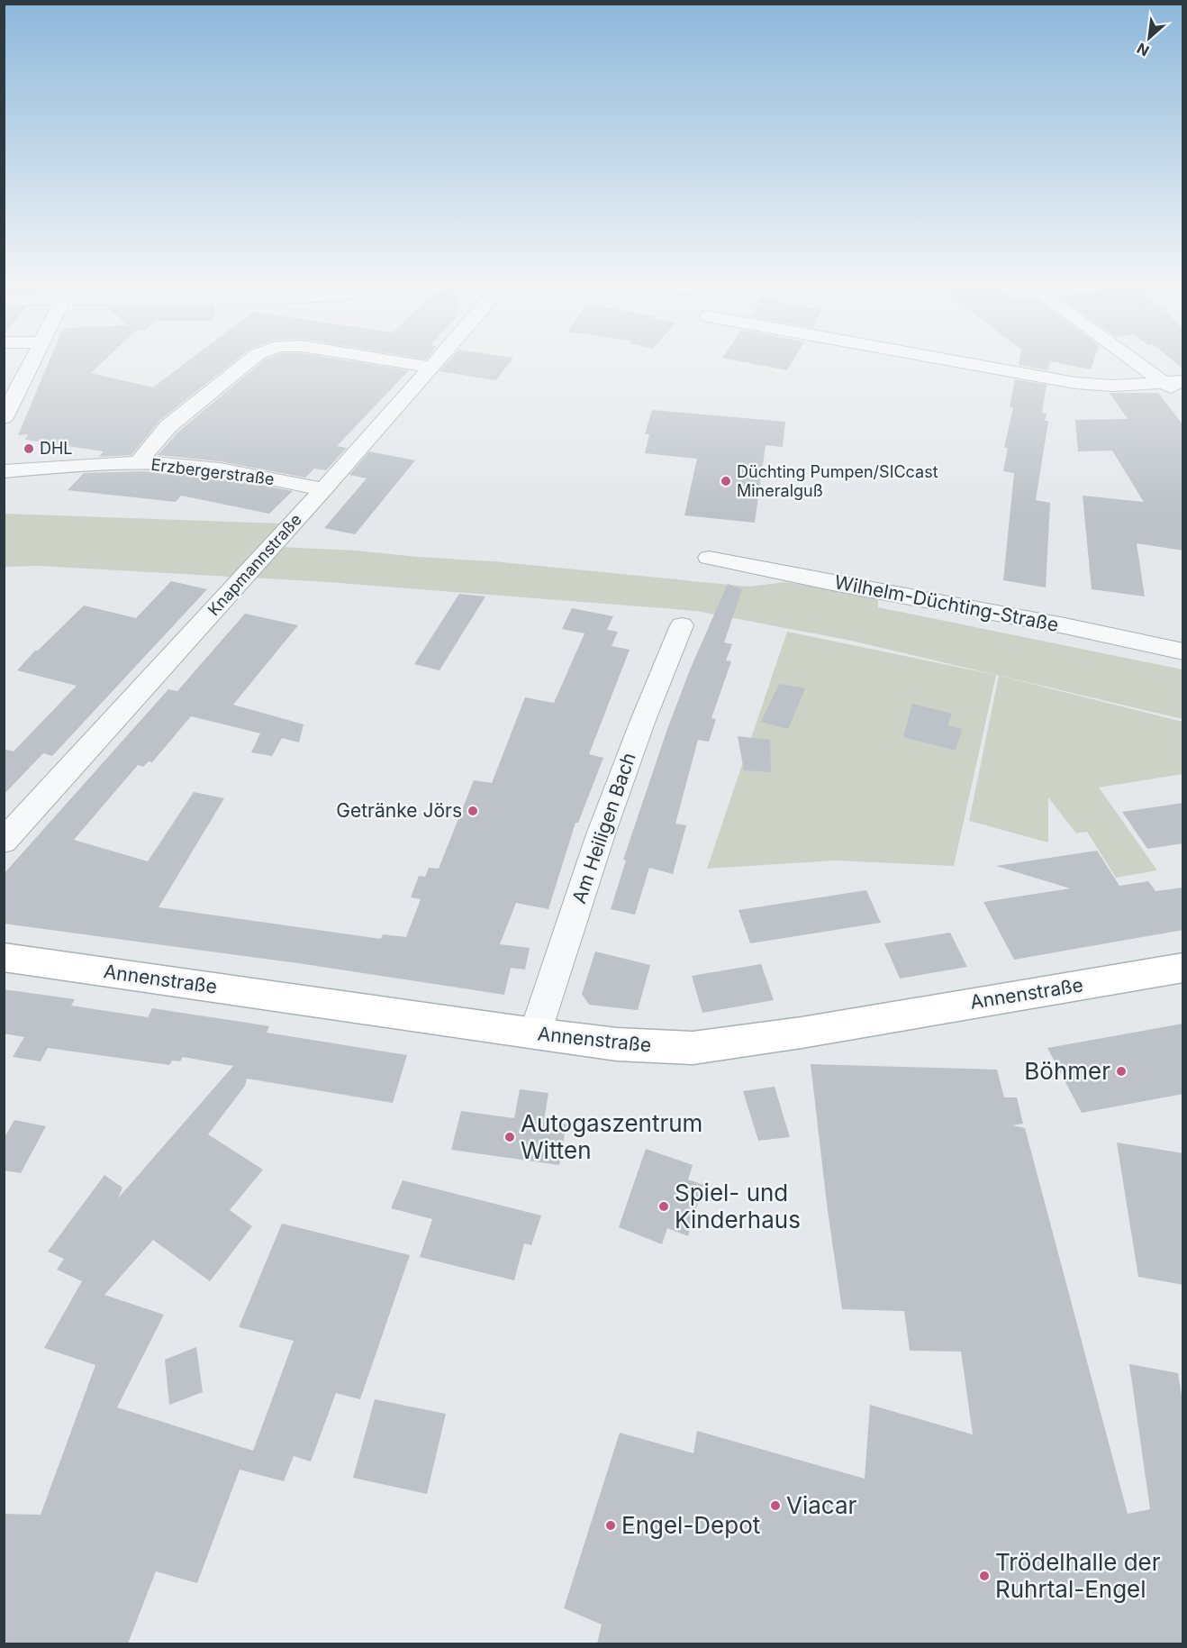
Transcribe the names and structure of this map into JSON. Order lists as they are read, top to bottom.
{
  "streets": {
    "street": [
      "Erzbergerstraße",
      "Knapmannstraße",
      "Wilhelm-Düchting-Straße",
      "Am Heiligen Bach",
      "Annenstraße"
    ]
  },
  "crossings": [
    ["Erzbergerstraße", "Knapmannstraße"],
    ["Am Heiligen Bach", "Annenstraße"]
  ],
  "places": [
    "DHL",
    "Düchting Pumpen/SICcast Mineralguß",
    "Getränke Jörs",
    "Böhmer",
    "Autogaszentrum Witten",
    "Spiel- und Kinderhaus",
    "Viacar",
    "Engel-Depot",
    "Trödelhalle der Ruhrtal-Engel"
  ],
  "north": "bottom left"
}
